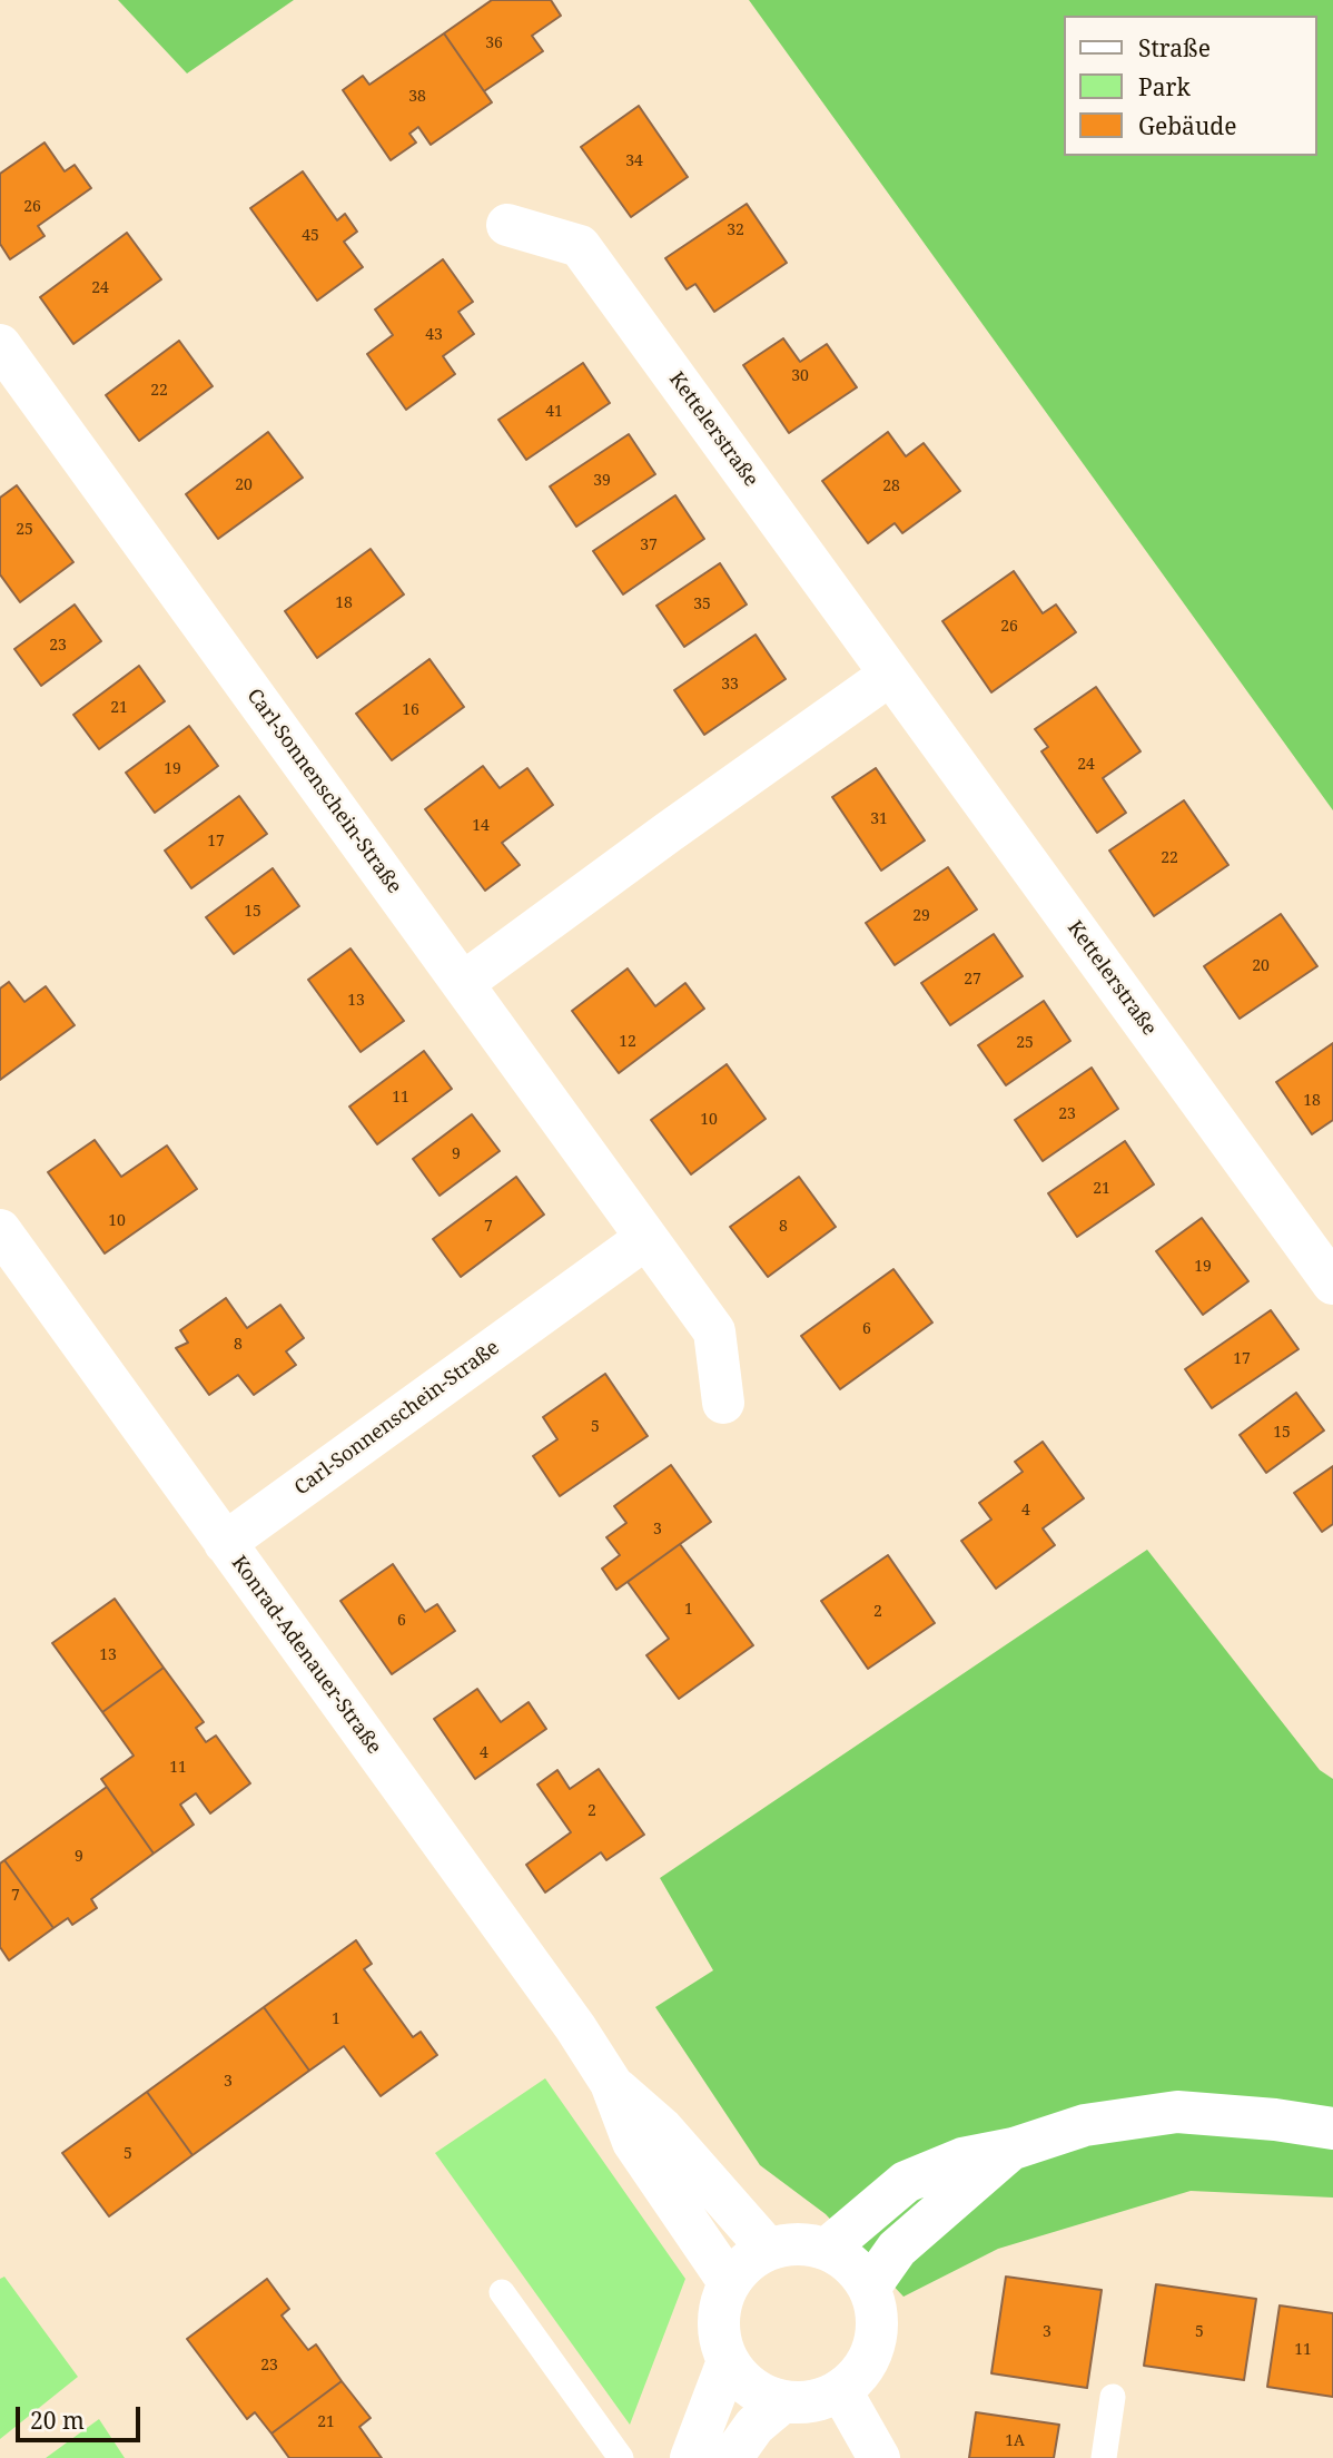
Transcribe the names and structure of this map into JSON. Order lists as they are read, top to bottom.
{
  "streets": {
    "street": ["Kettelerstraße", "Carl-Sonnenschein-Straße", "Konrad-Adenauer-Straße"]
  },
  "crossings": [
    ["Carl-Sonnenschein-Straße", "Konrad-Adenauer-Straße"]
  ],
  "house_numbers": [
    "36",
    "38",
    "34",
    "26",
    "32",
    "45",
    "24",
    "43",
    "30",
    "22",
    "41",
    "39",
    "20",
    "28",
    "25",
    "37",
    "18",
    "35",
    "26",
    "23",
    "33",
    "21",
    "16",
    "24",
    "19",
    "31",
    "14",
    "17",
    "22",
    "15",
    "29",
    "20",
    "27",
    "13",
    "12",
    "25",
    "11",
    "18",
    "23",
    "10",
    "9",
    "21",
    "10",
    "7",
    "8",
    "19",
    "6",
    "8",
    "17",
    "5",
    "15",
    "4",
    "3",
    "1",
    "2",
    "6",
    "13",
    "4",
    "11",
    "2",
    "9",
    "7",
    "1",
    "3",
    "5",
    "3",
    "5",
    "11",
    "23",
    "21",
    "1A"
  ],
  "legend": ["Straße", "Park", "Gebäude"],
  "scale_bar": "20 m"
}
